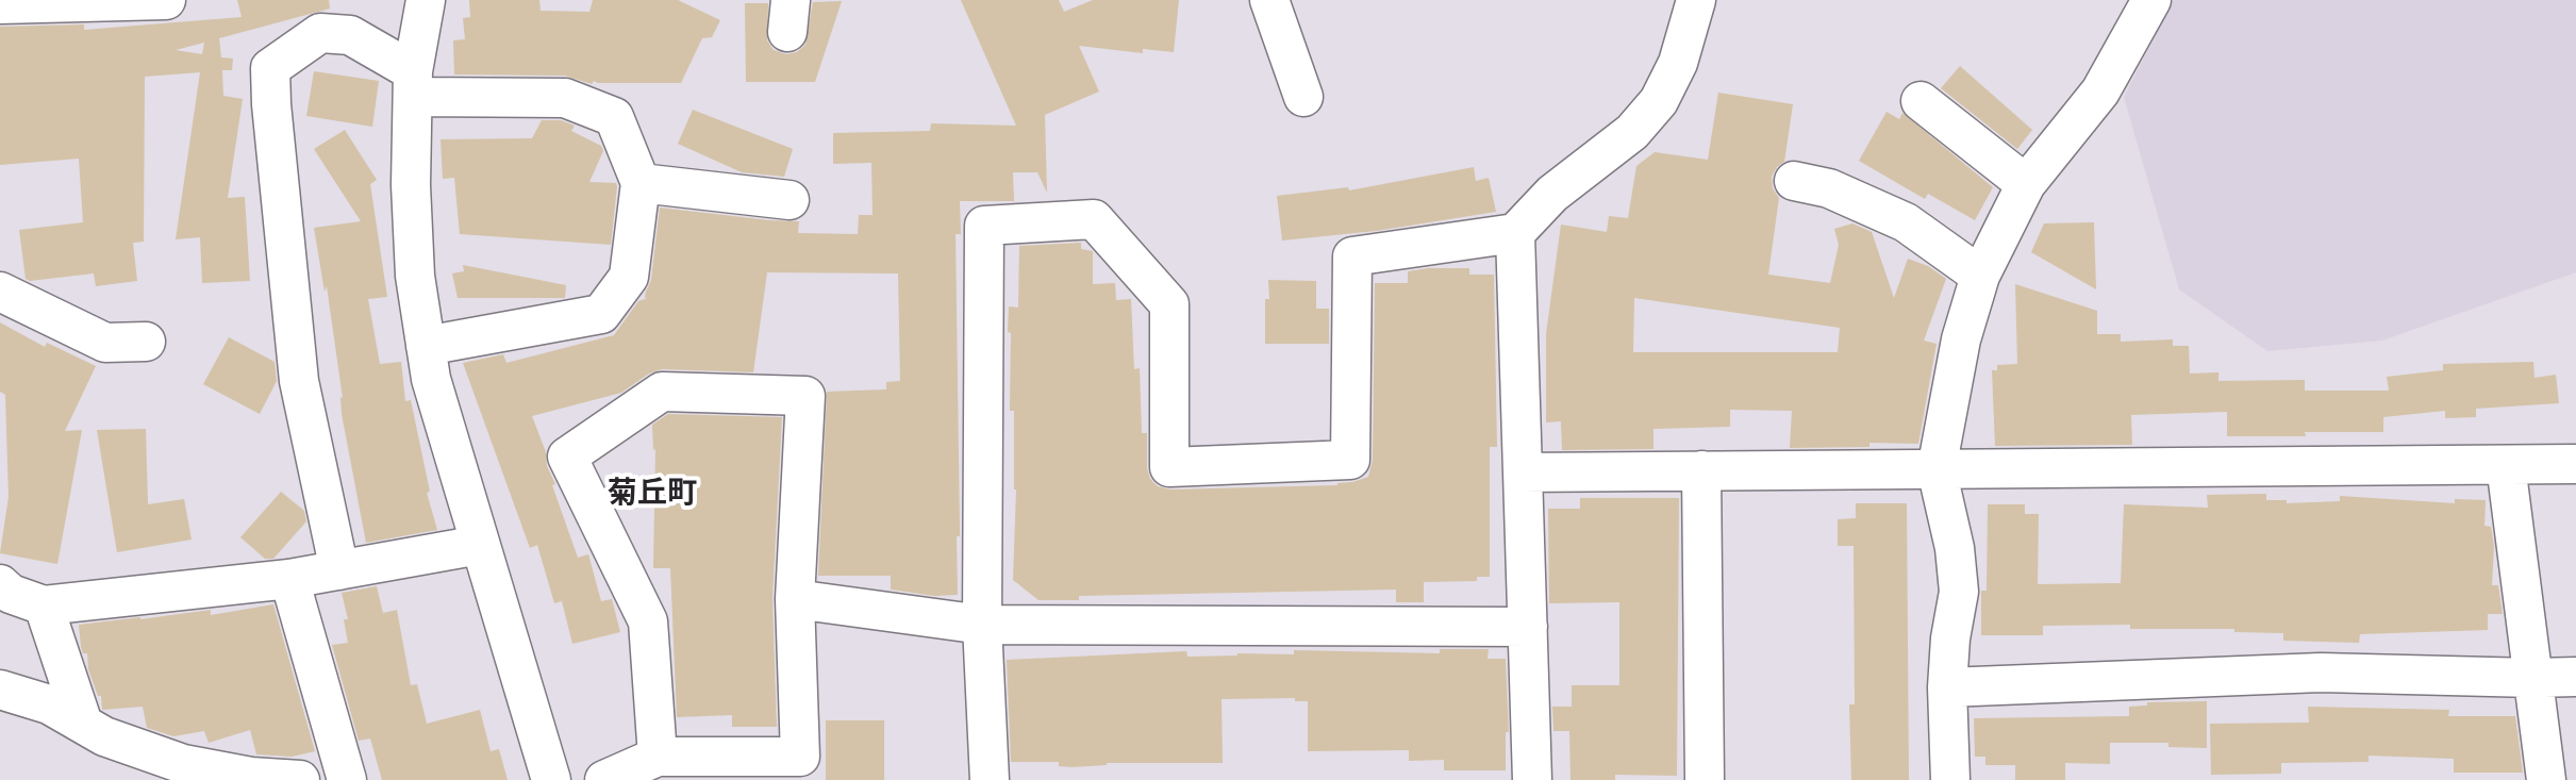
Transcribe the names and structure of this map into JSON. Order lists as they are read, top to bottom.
{
  "districts": ["菊丘町"]
}
